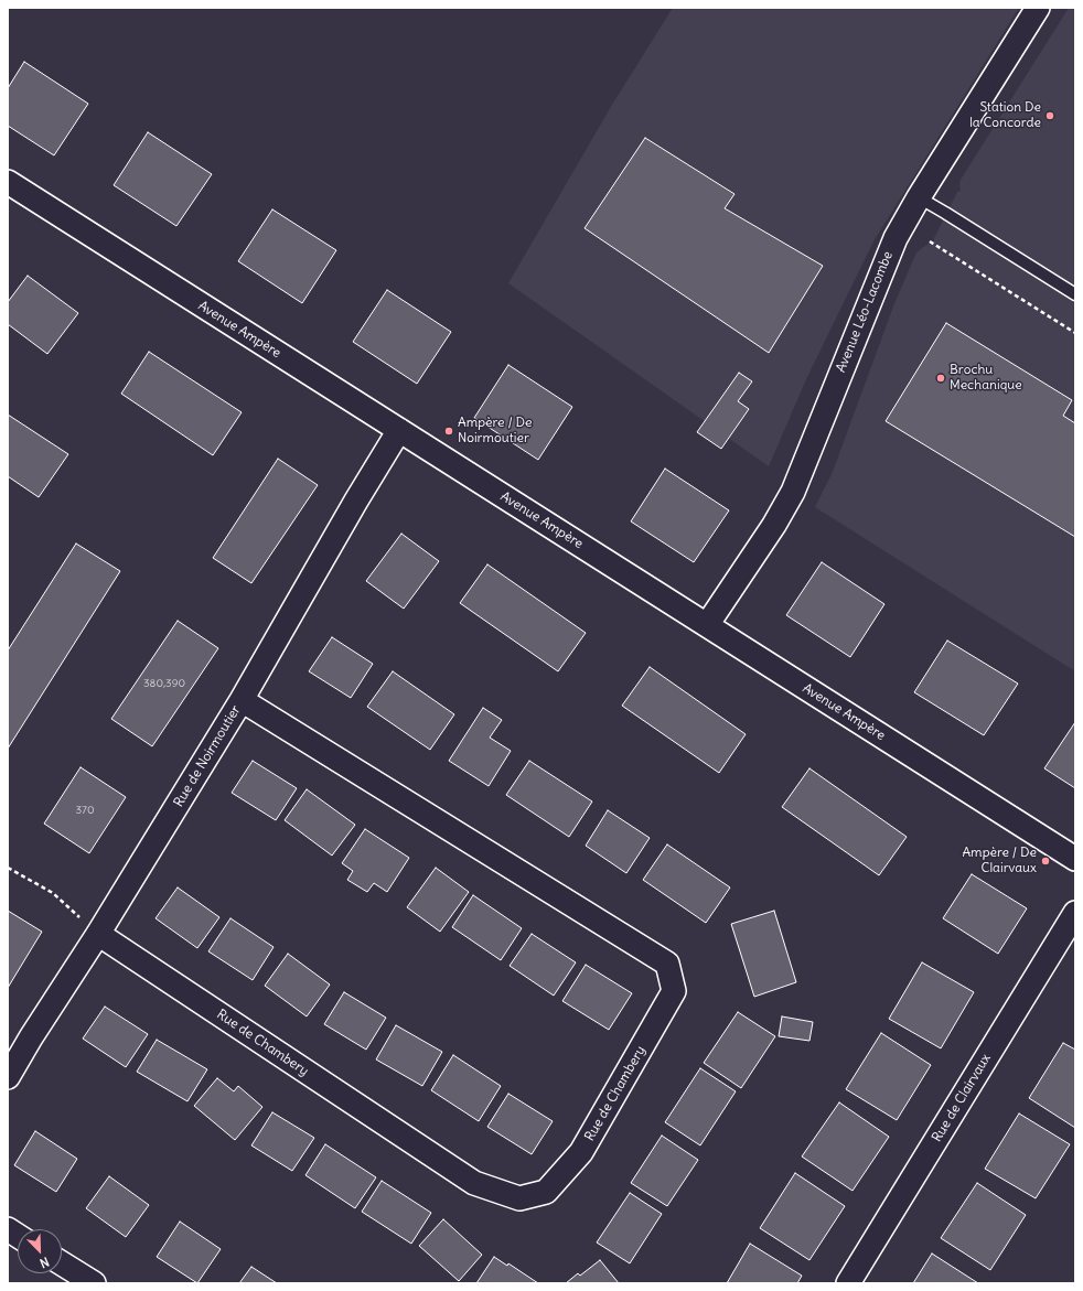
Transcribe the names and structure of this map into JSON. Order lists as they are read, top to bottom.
{
  "streets": {
    "street": [
      "Avenue Léo-Lacombe",
      "Avenue Ampère",
      "Rue de Noirmoutier",
      "Rue de Chambery",
      "Rue de Clairvaux"
    ]
  },
  "crossings": [
    ["Avenue Léo-Lacombe", "Avenue Ampère"],
    ["Avenue Ampère", "Rue de Noirmoutier"],
    ["Rue de Noirmoutier", "Rue de Chambery"]
  ],
  "places": [
    "Station De la Concorde",
    "Brochu Mechanique",
    "Ampère / De Noirmoutier",
    "Ampère / De Clairvaux"
  ],
  "house_numbers": ["380,390", "370"],
  "north": "bottom right"
}
